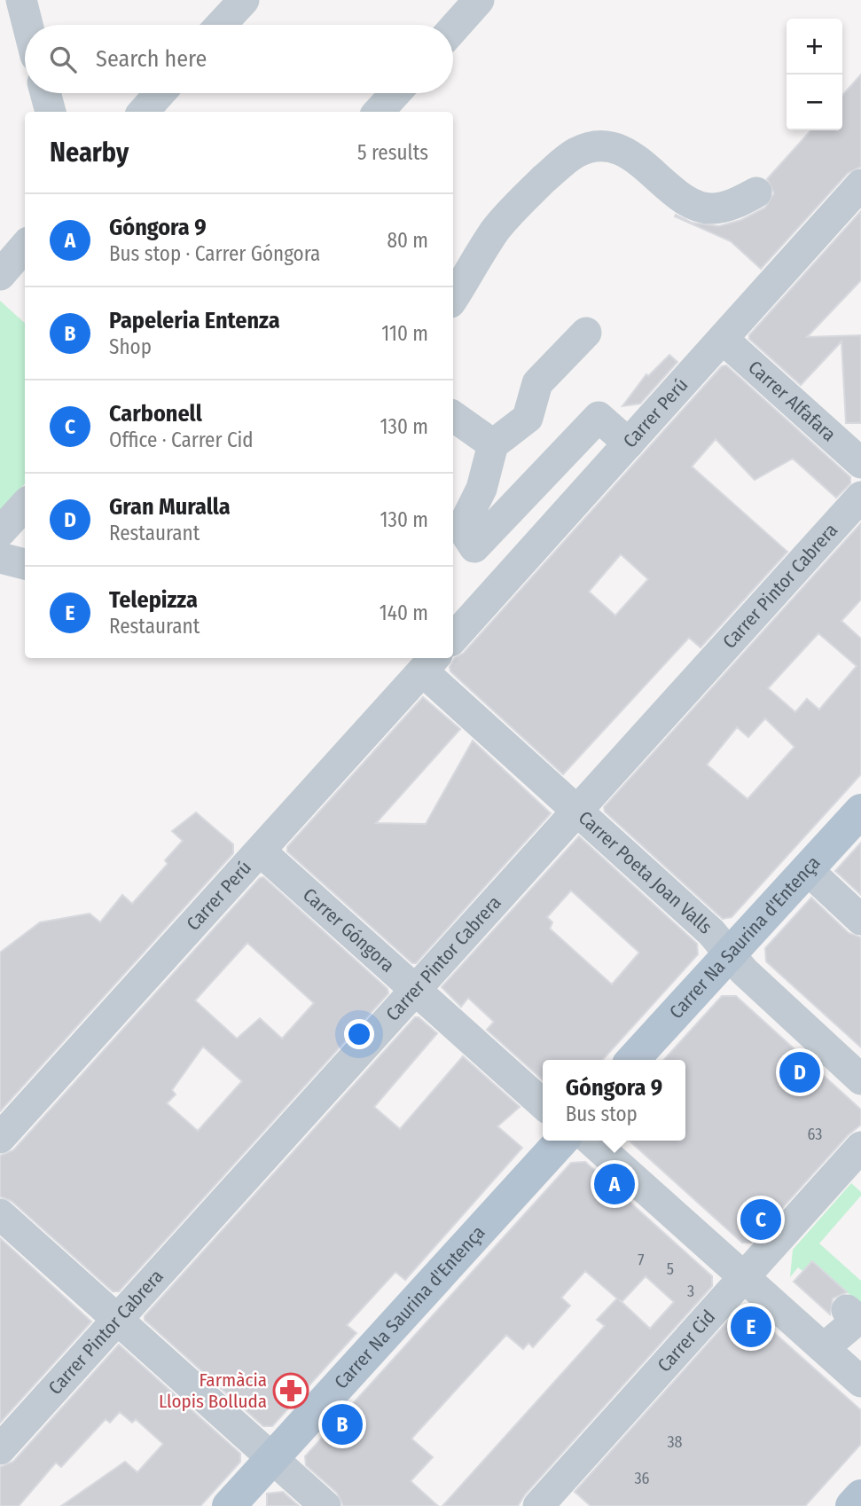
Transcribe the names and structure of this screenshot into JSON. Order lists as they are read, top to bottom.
{
  "streets": {
    "main road": ["Carrer Na Saurina d'Entença"],
    "street": [
      "Carrer Alfafara",
      "Carrer Perú",
      "Carrer Pintor Cabrera",
      "Carrer Poeta Joan Valls",
      "Carrer Góngora",
      "Carrer Cid"
    ]
  },
  "crossings": [
    ["Carrer Alfafara", "Carrer Perú"],
    ["Carrer Perú", "Carrer Poeta Joan Valls"],
    ["Carrer Perú", "Carrer Góngora"],
    ["Carrer Pintor Cabrera", "Carrer Poeta Joan Valls"],
    ["Carrer Pintor Cabrera", "Carrer Góngora"],
    ["Carrer Poeta Joan Valls", "Carrer Na Saurina d'Entença"]
  ],
  "places": {
    "pharmacy": ["Farmàcia Llopis Bolluda"]
  },
  "house_numbers": [
    "63",
    "7",
    "5",
    "3",
    "38",
    "36"
  ],
  "page": {
    "map_buttons": ["+", "−"],
    "search": "Search here",
    "heading": ["Nearby", "5 results"],
    "list": [
      {
        "mark": "A",
        "name": "Góngora 9",
        "note": "Bus stop · Carrer Góngora",
        "value": "80 m"
      },
      {
        "mark": "B",
        "name": "Papeleria Entenza",
        "note": "Shop",
        "value": "110 m"
      },
      {
        "mark": "C",
        "name": "Carbonell",
        "note": "Office · Carrer Cid",
        "value": "130 m"
      },
      {
        "mark": "D",
        "name": "Gran Muralla",
        "note": "Restaurant",
        "value": "130 m"
      },
      {
        "mark": "E",
        "name": "Telepizza",
        "note": "Restaurant",
        "value": "140 m"
      }
    ],
    "pins": [
      "D",
      "A",
      "C",
      "E",
      "B"
    ],
    "popup": ["Góngora 9", "Bus stop"]
  }
}
